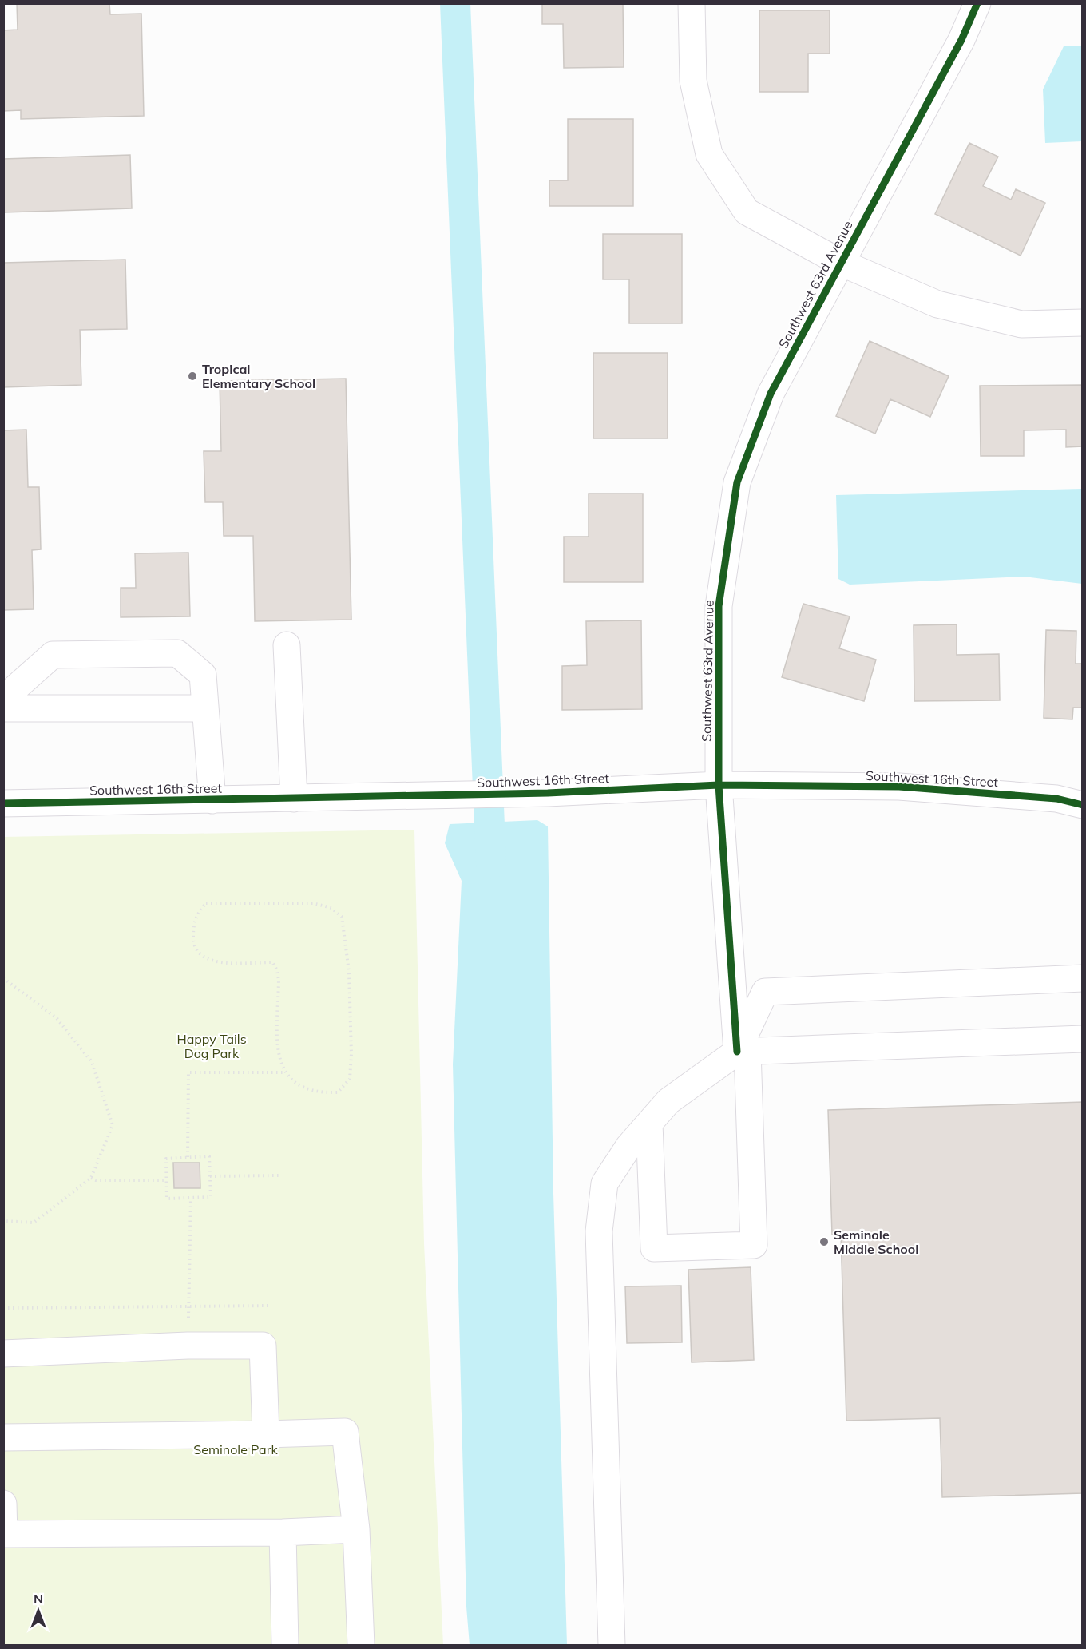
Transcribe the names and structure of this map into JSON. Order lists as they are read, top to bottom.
{
  "streets": {
    "street": ["Southwest 63rd Avenue", "Southwest 16th Street"]
  },
  "crossings": [
    ["Southwest 63rd Avenue", "Southwest 16th Street"]
  ],
  "parks": ["Happy Tails Dog Park", "Seminole Park"],
  "places": ["Tropical Elementary School", "Seminole Middle School"],
  "north": "top"
}
